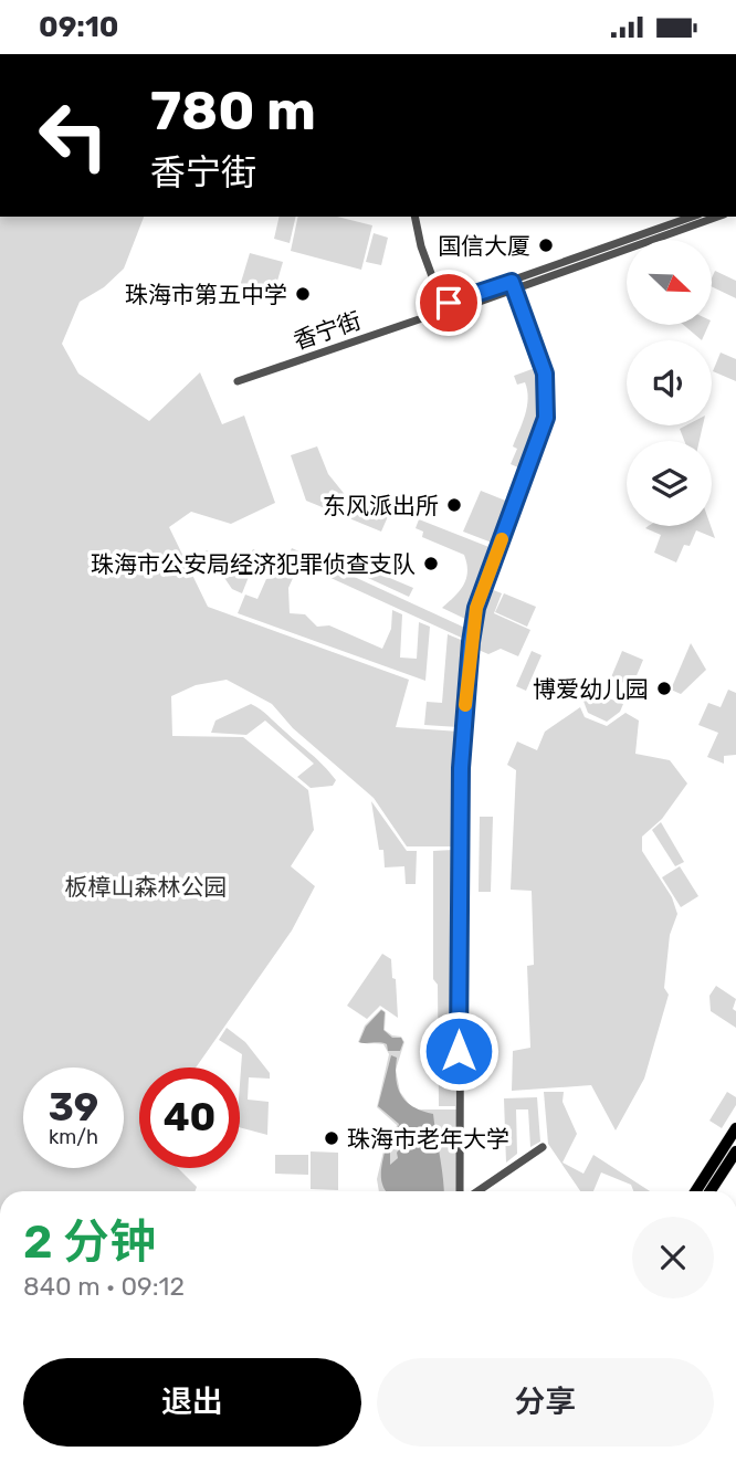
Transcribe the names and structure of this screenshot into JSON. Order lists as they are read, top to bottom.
{
  "streets": {
    "street": ["香宁街"]
  },
  "parks": ["板樟山森林公园"],
  "places": [
    "国信大厦",
    "珠海市第五中学",
    "东风派出所",
    "珠海市公安局经济犯罪侦查支队",
    "博爱幼儿园",
    "珠海市老年大学"
  ],
  "north": "bottom right",
  "page": {
    "status": "09:10",
    "turn": ["780 m", "香宁街"],
    "speed": "39 km/h",
    "limit": "40",
    "heading": ["2 分钟", "840 m · 09:12"],
    "buttons": ["退出", "分享"]
  }
}
